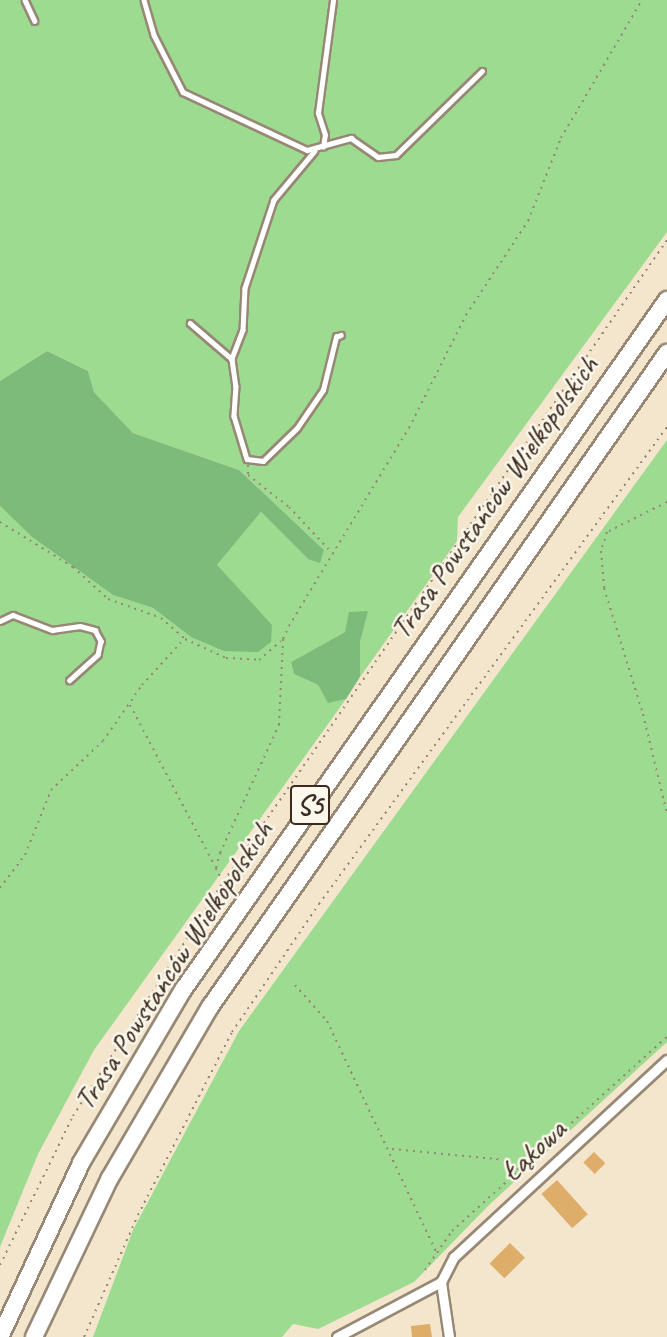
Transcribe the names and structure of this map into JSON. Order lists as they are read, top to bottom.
{
  "streets": {
    "highway": ["Trasa Powstańców Wielkopolskich", "S5"],
    "street": ["Łąkowa"]
  }
}
